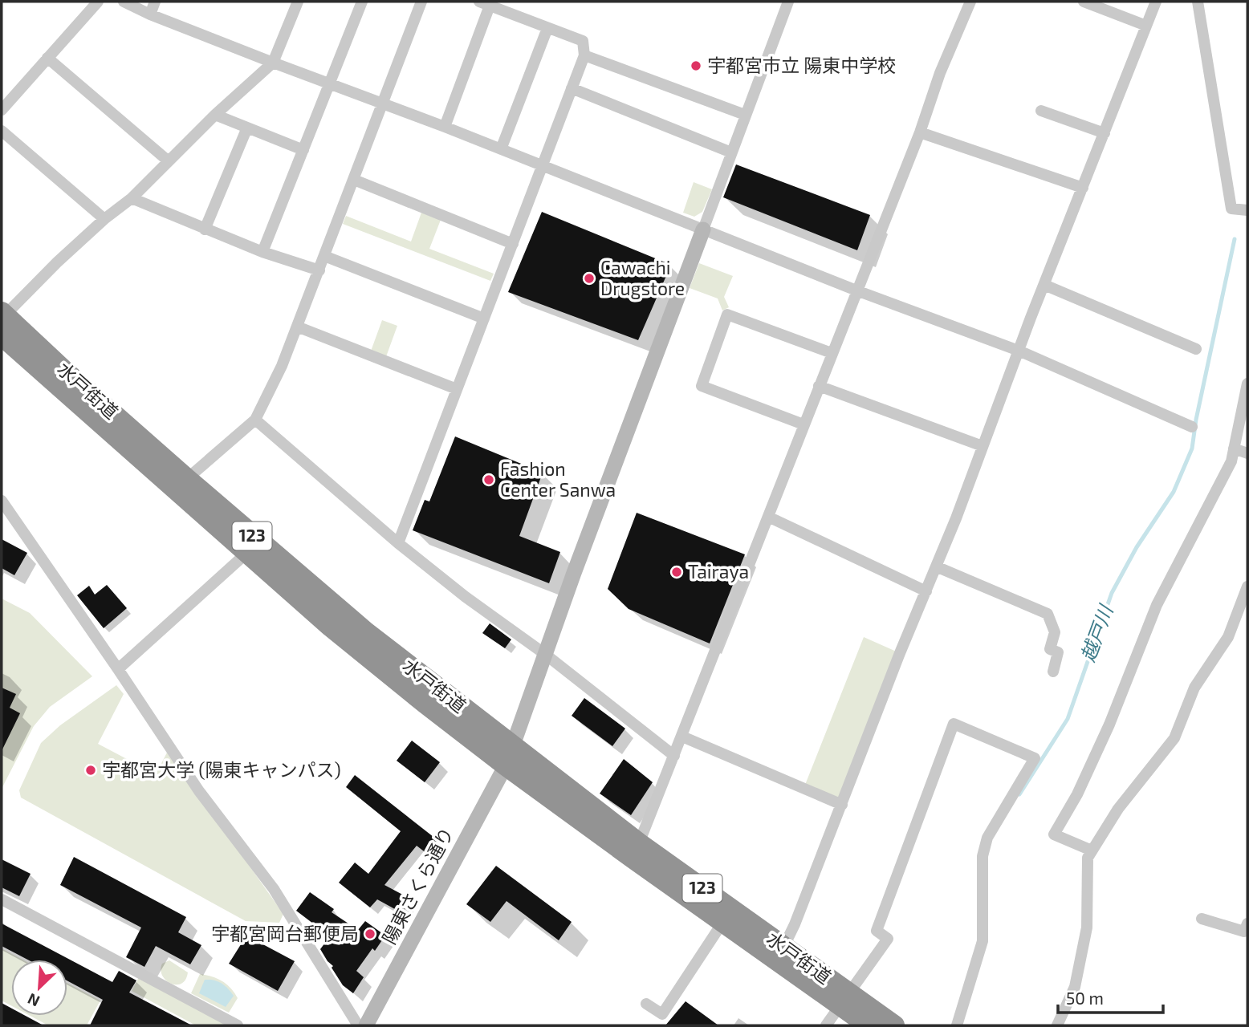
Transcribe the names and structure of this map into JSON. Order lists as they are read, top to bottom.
{
  "streets": {
    "highway": ["水戸街道", "123"],
    "street": ["陽東さくら通り"]
  },
  "crossings": [
    ["水戸街道", "陽東さくら通り"]
  ],
  "water": ["越戸川"],
  "places": [
    "宇都宮市立 陽東中学校",
    "Cawachi Drugstore",
    "Fashion Center Sanwa",
    "Tairaya",
    "宇都宮大学 (陽東キャンパス)",
    "宇都宮岡台郵便局"
  ],
  "scale_bar": "50 m",
  "north": "bottom left"
}
